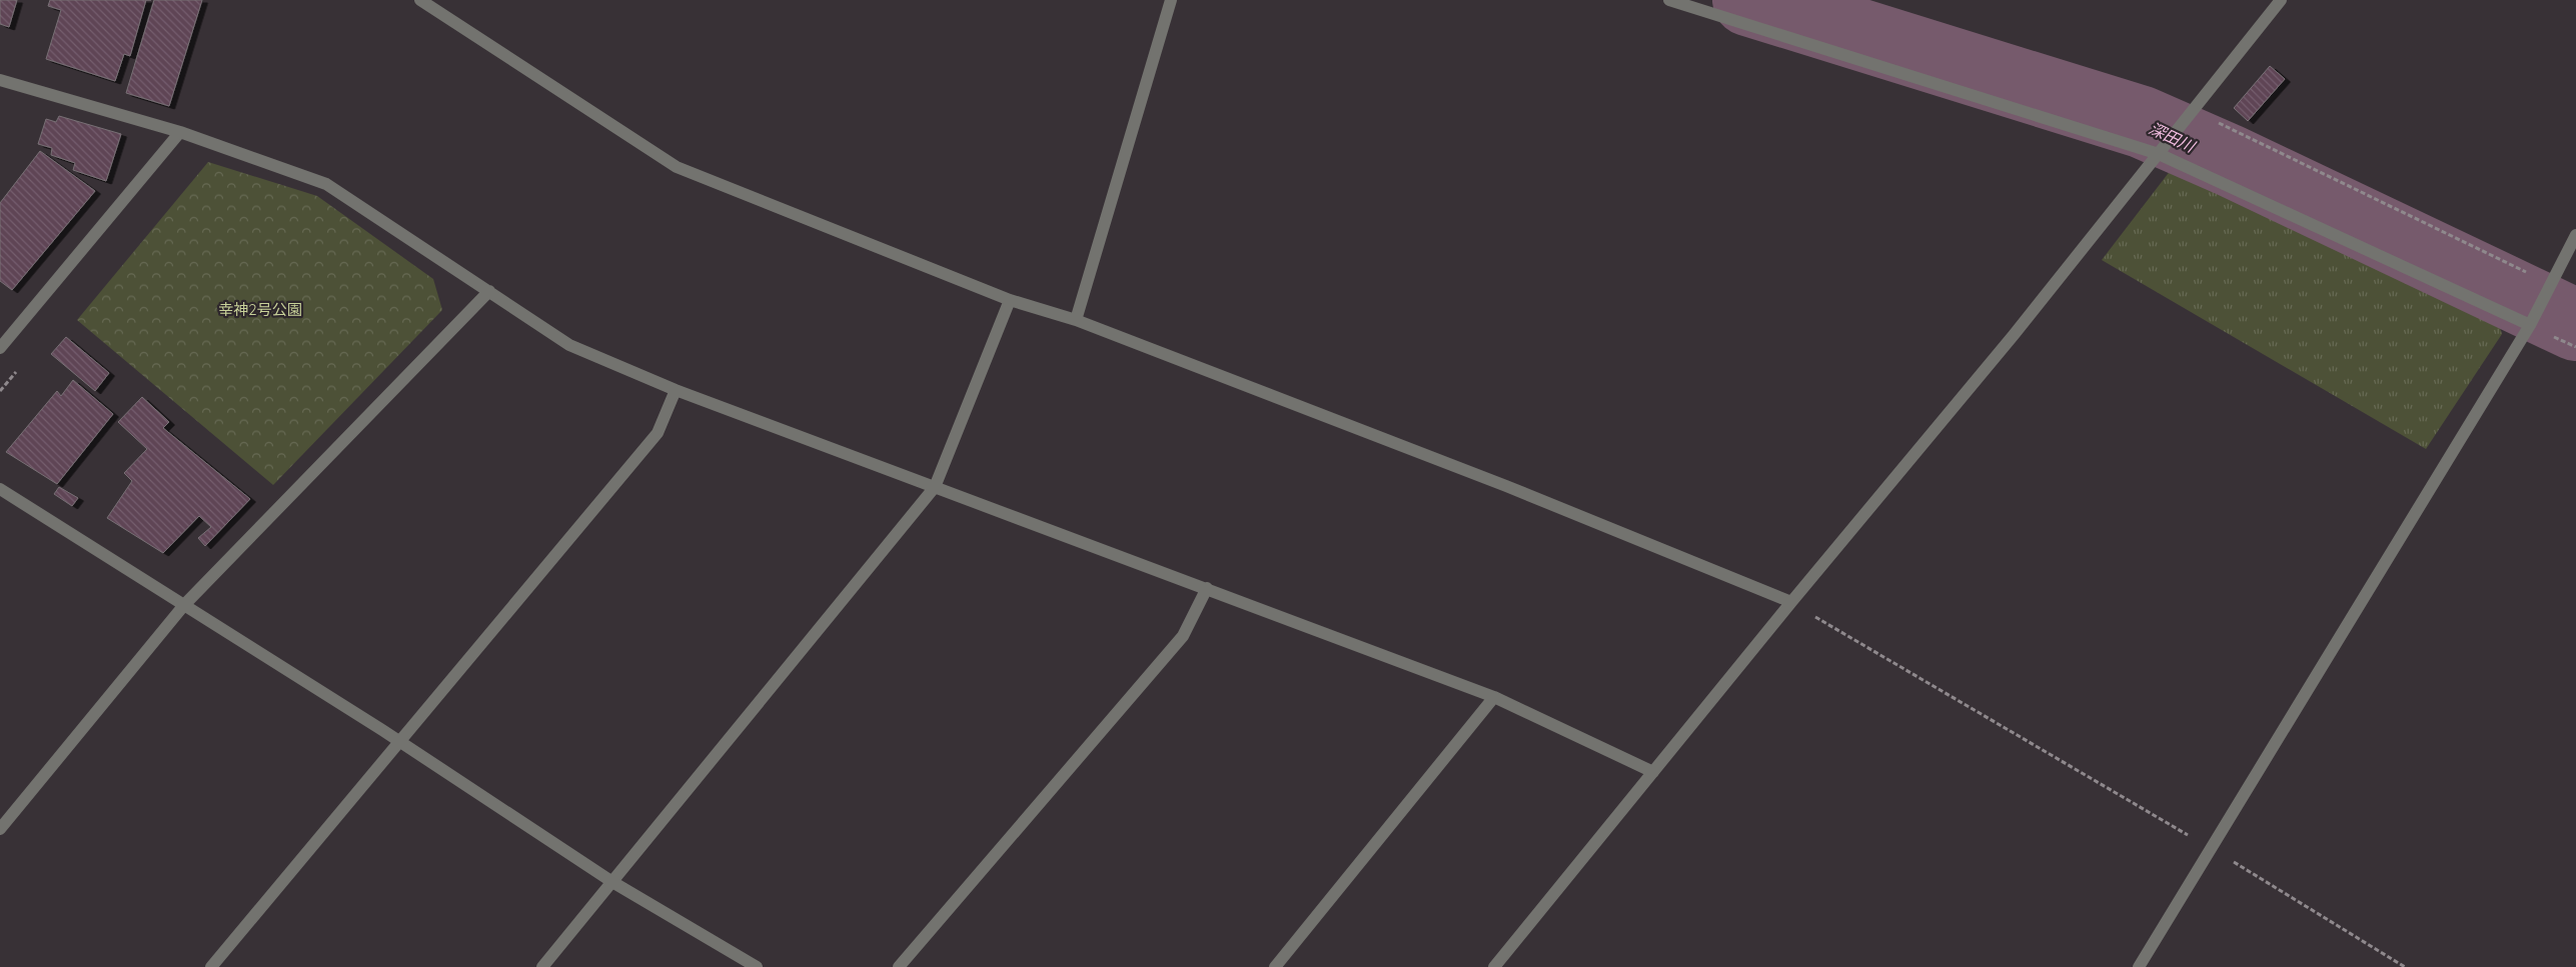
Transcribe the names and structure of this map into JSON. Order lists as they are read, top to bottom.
{
  "water": ["深田川"],
  "parks": ["幸神2号公園"]
}
